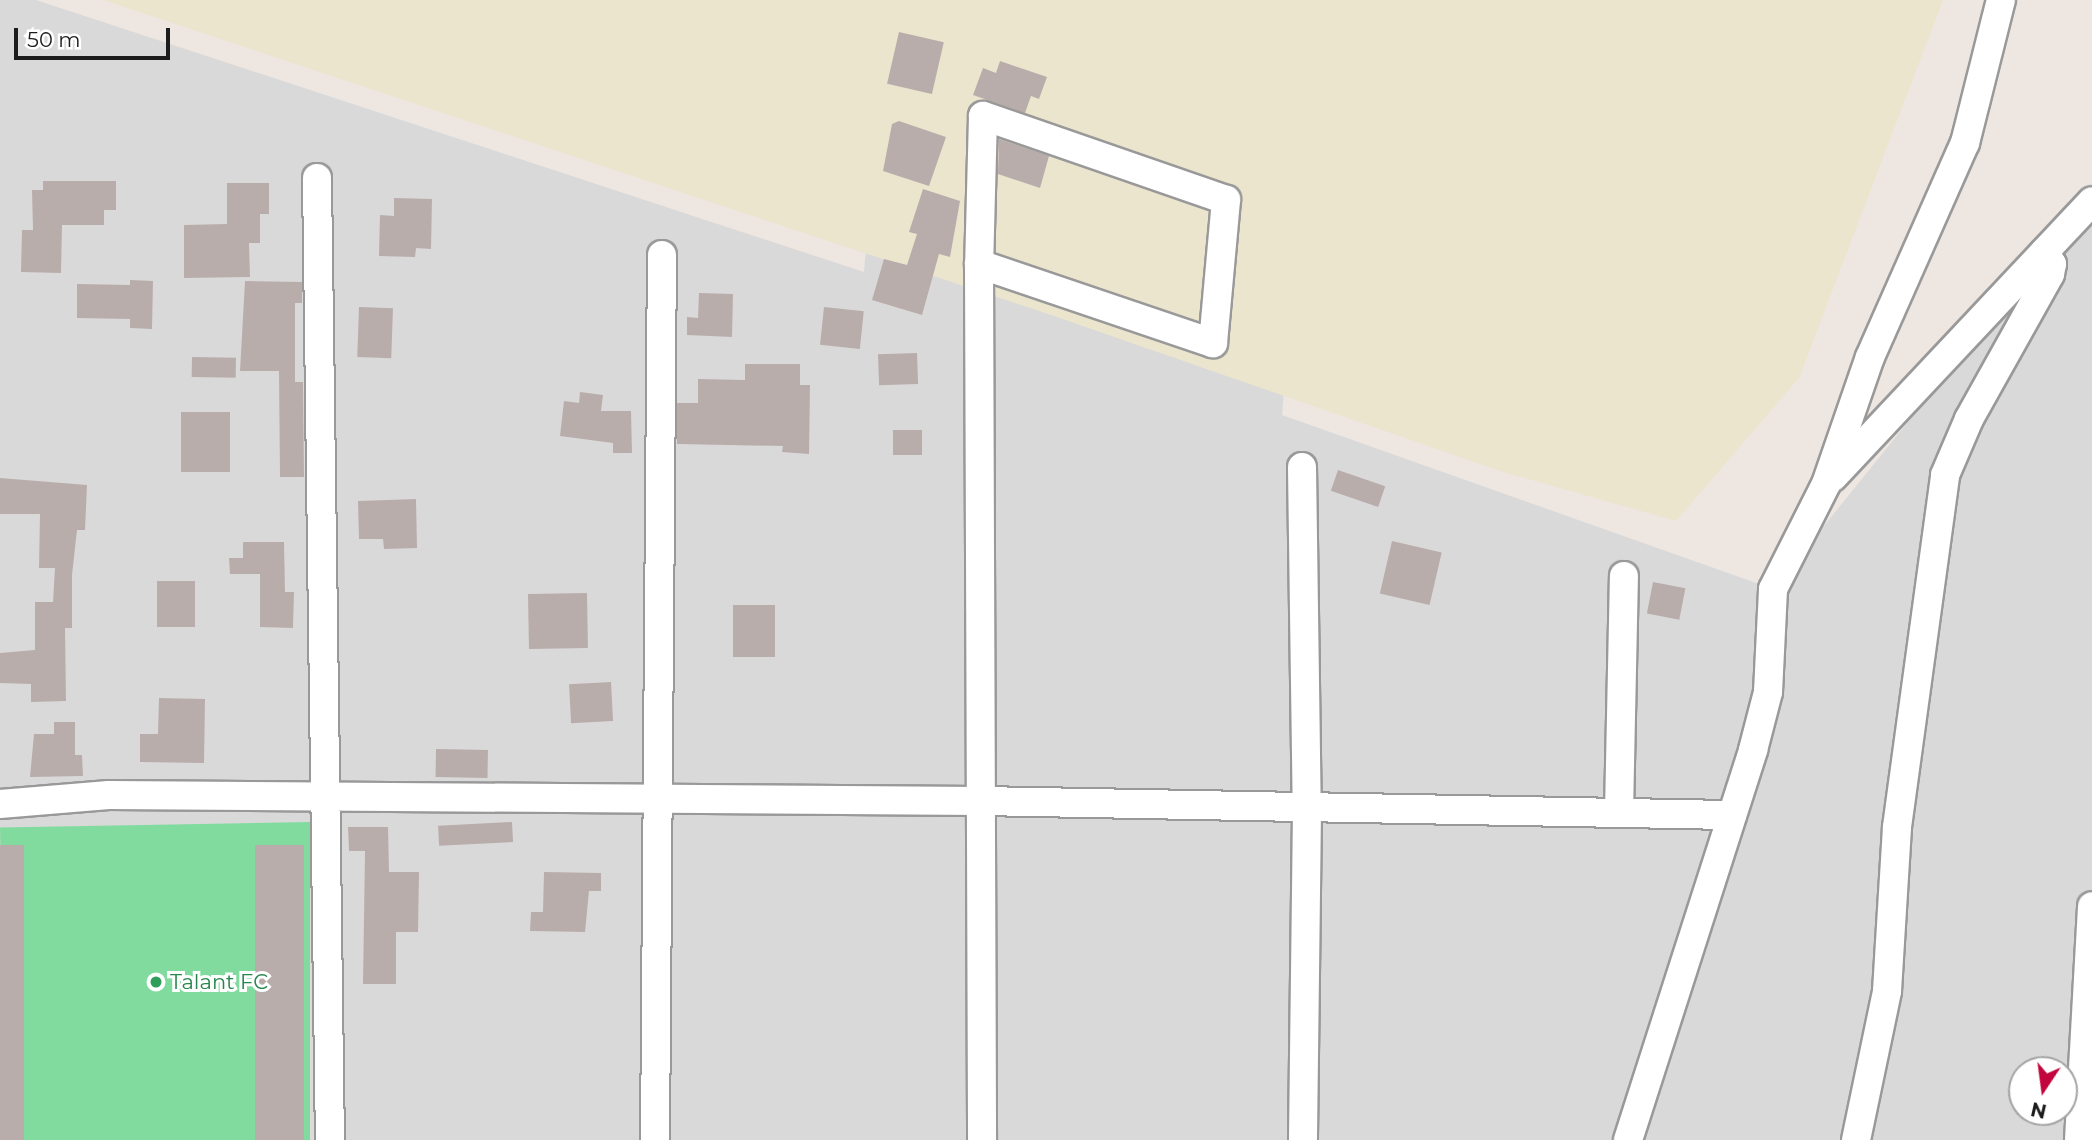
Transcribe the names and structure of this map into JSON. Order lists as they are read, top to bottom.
{
  "places": ["Talant FC"],
  "scale_bar": "50 m",
  "north": "bottom"
}
